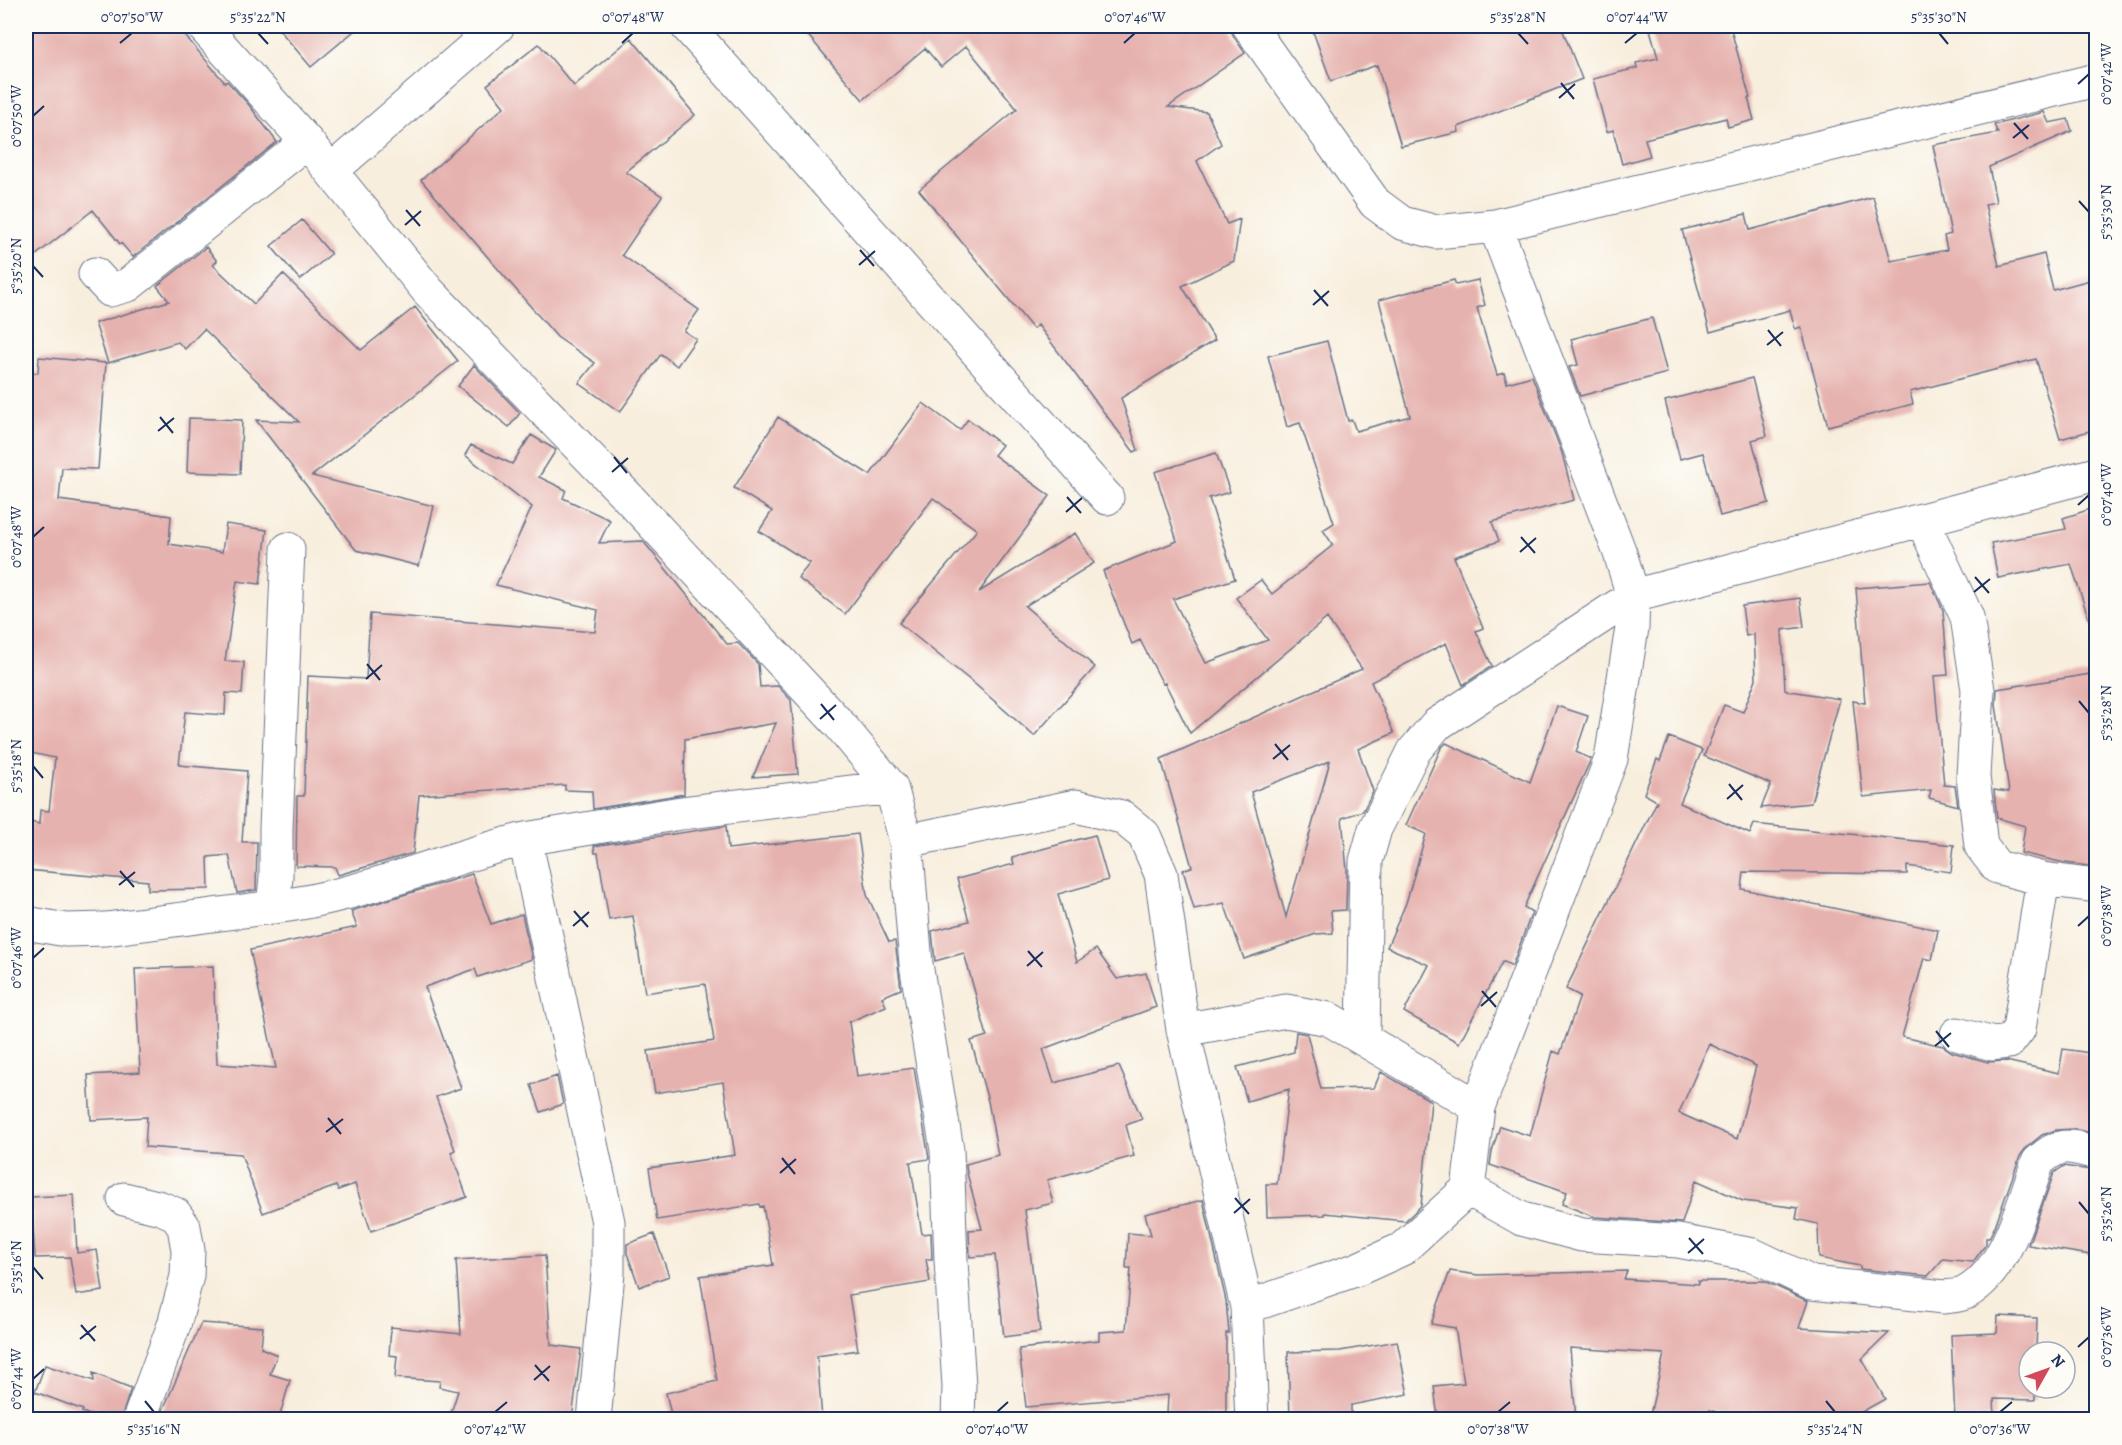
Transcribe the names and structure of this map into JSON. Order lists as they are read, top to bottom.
{
  "north": "top right",
  "coordinates": [
    "0°07'50\"W",
    "5°35'22\"N",
    "0°07'48\"W",
    "0°07'46\"W",
    "5°35'28\"N",
    "0°07'44\"W",
    "5°35'30\"N",
    "0°07'42\"W",
    "5°35'20\"N",
    "0°07'40\"W",
    "5°35'18\"N",
    "0°07'38\"W",
    "5°35'26\"N",
    "5°35'16\"N",
    "0°07'36\"W",
    "5°35'24\"N"
  ]
}
